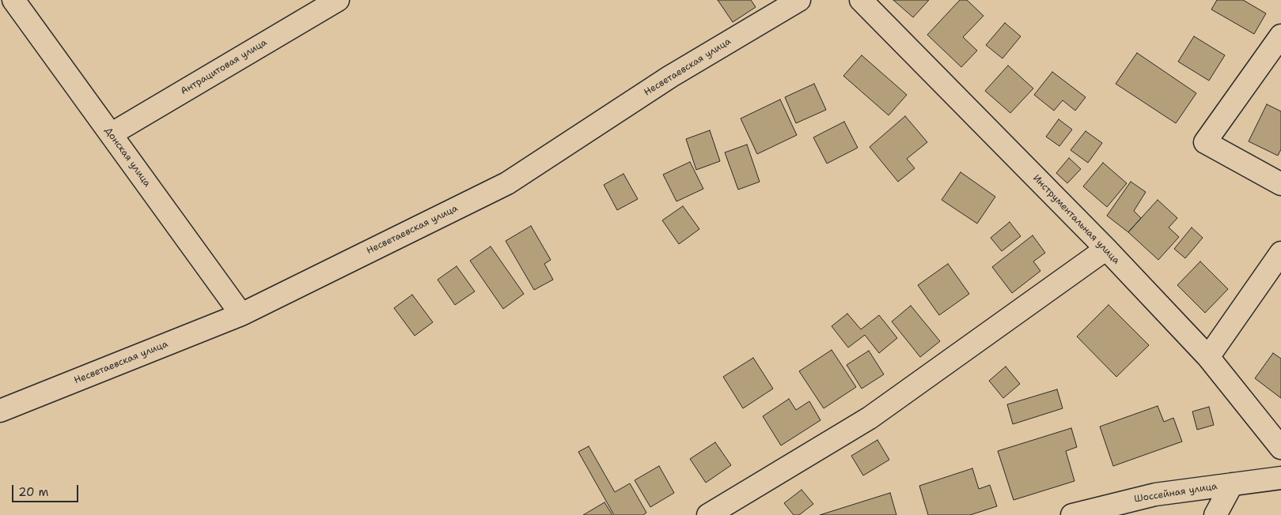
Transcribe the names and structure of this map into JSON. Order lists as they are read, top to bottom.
{
  "streets": {
    "street": [
      "Антрацитовая улица",
      "Несветаевская улица",
      "Донская улица",
      "Инструментальная улица",
      "Шоссейная улица"
    ]
  },
  "crossings": [
    ["Антрацитовая улица", "Донская улица"],
    ["Несветаевская улица", "Донская улица"]
  ],
  "scale_bar": "20 m"
}
